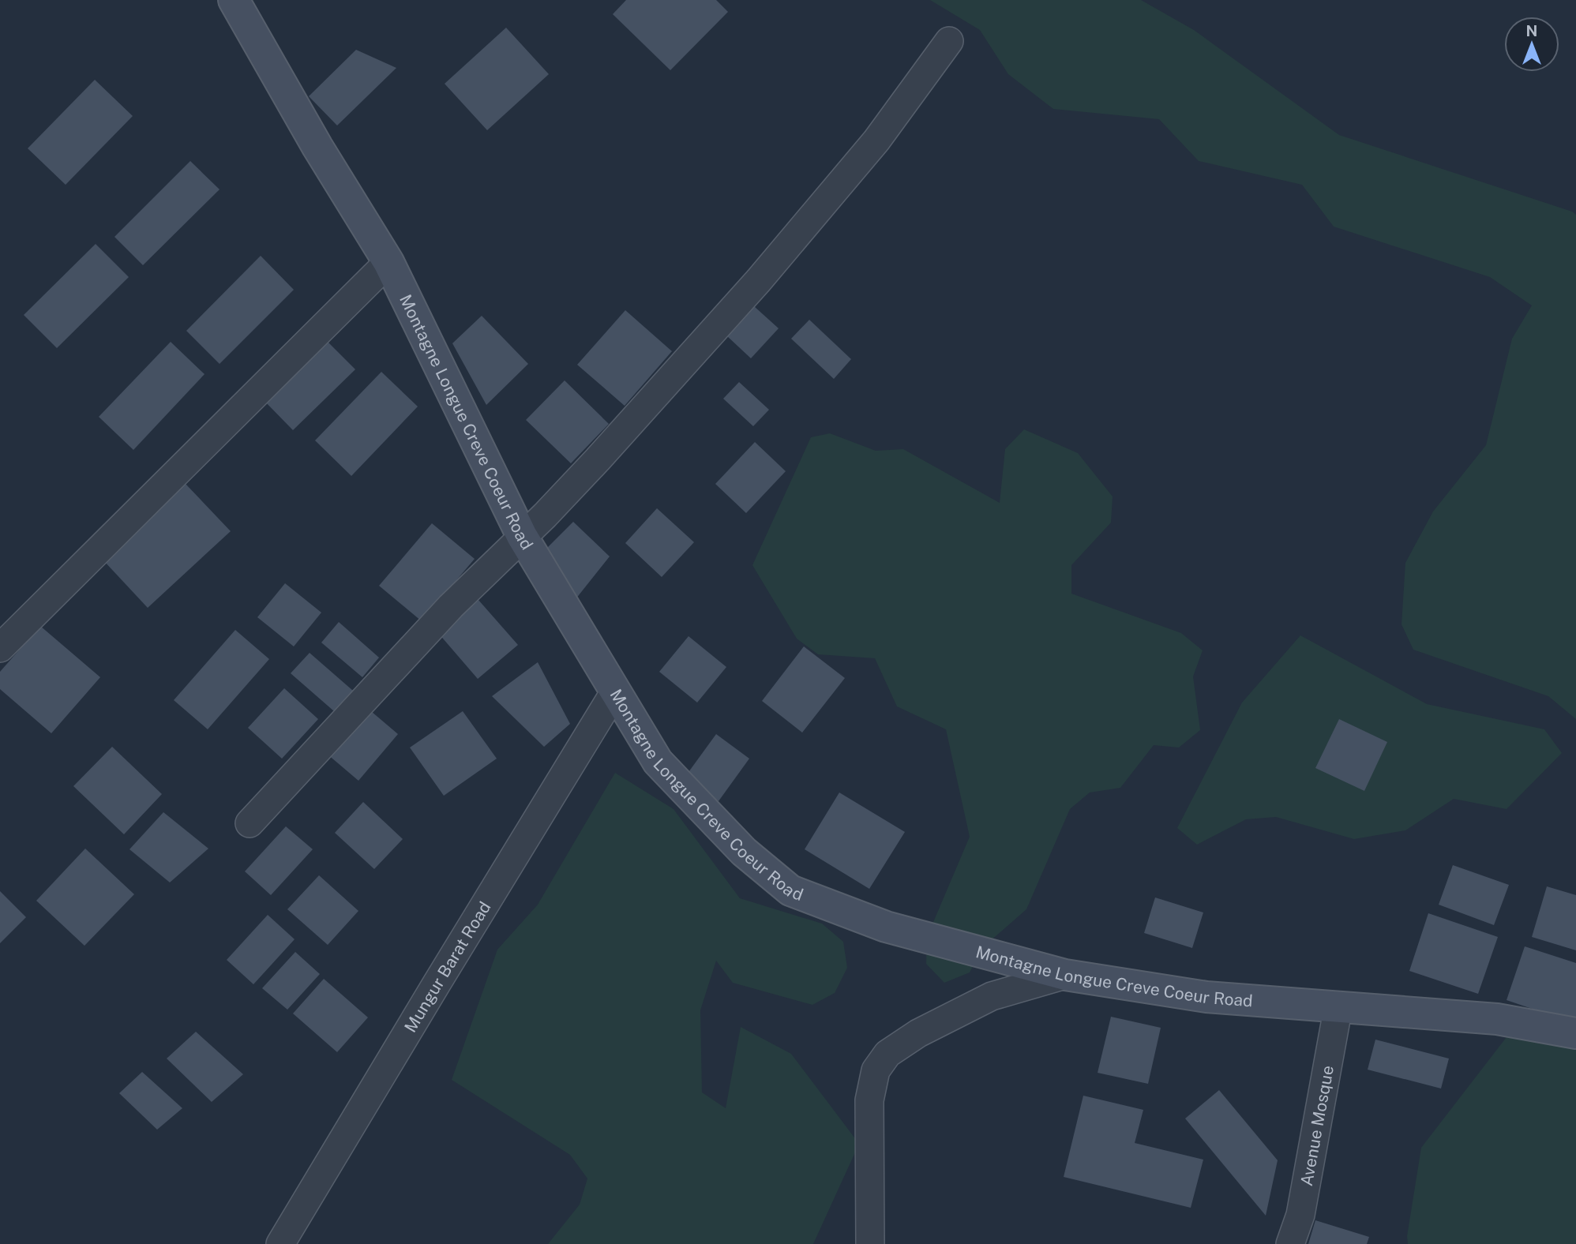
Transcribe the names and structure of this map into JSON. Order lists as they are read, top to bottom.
{
  "streets": {
    "main road": ["Montagne Longue Creve Coeur Road"],
    "street": ["Mungur Barat Road", "Avenue Mosque"]
  },
  "crossings": [
    ["Montagne Longue Creve Coeur Road", "Mungur Barat Road"],
    ["Montagne Longue Creve Coeur Road", "Avenue Mosque"]
  ],
  "north": "top"
}
